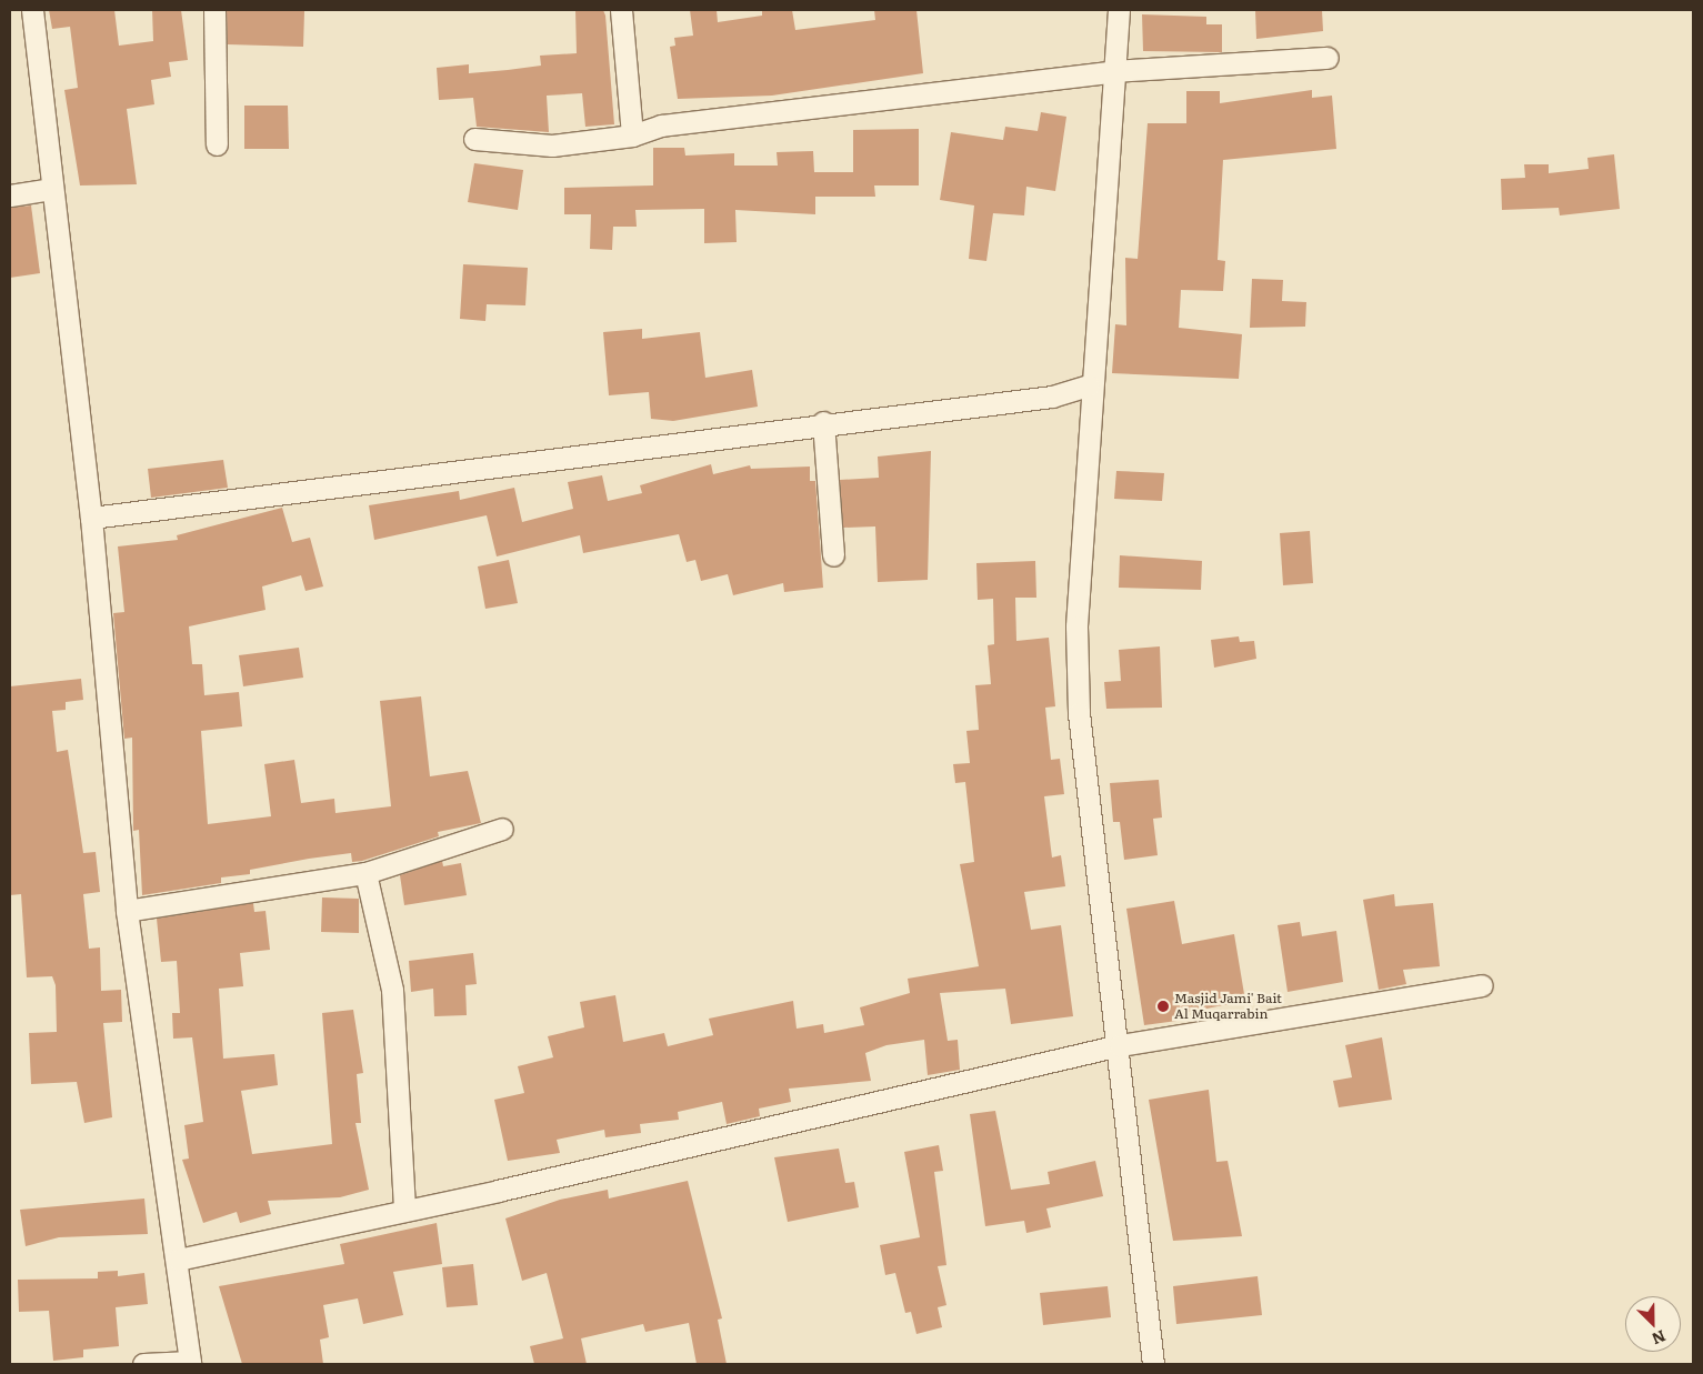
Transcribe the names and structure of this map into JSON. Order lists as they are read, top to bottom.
{
  "places": ["Masjid Jami' Bait Al Muqarrabin"],
  "north": "bottom right"
}
